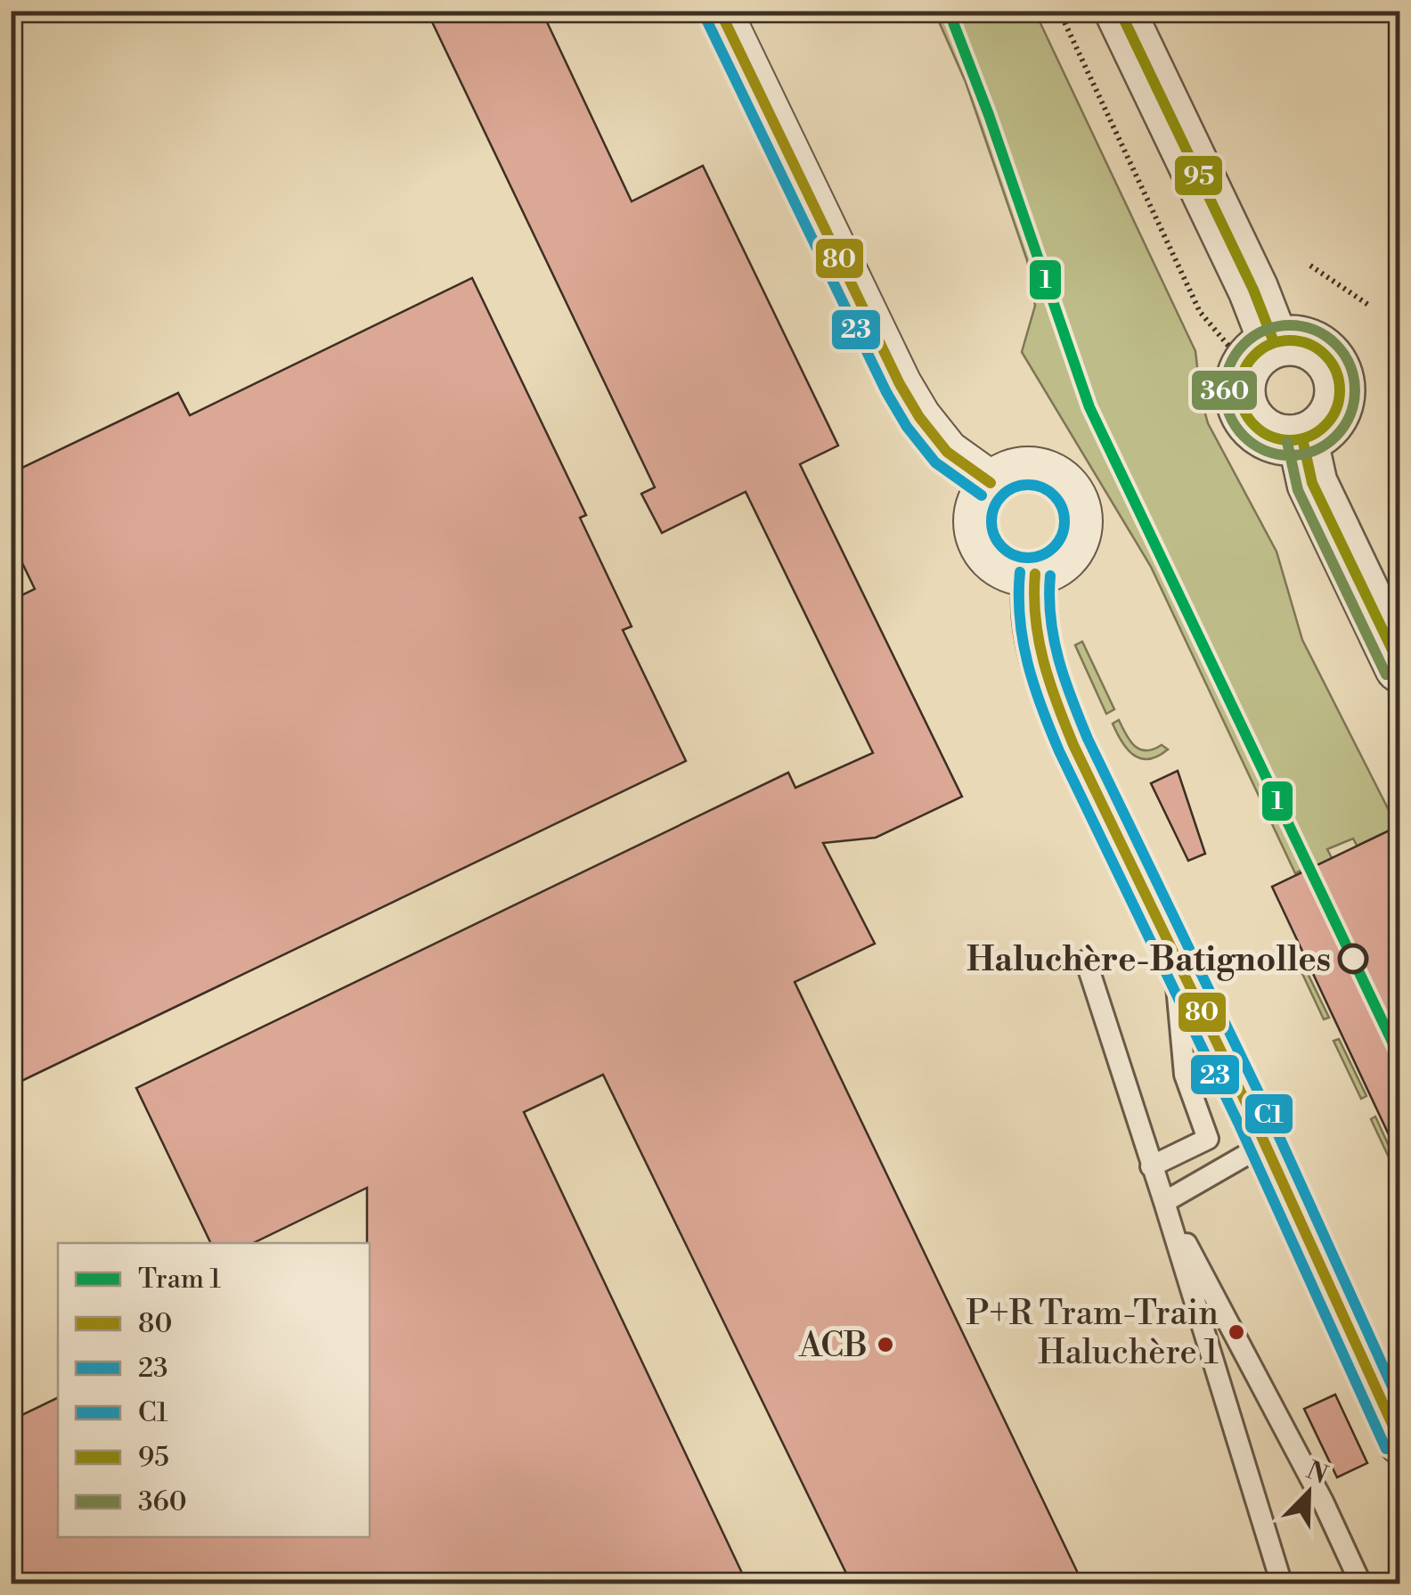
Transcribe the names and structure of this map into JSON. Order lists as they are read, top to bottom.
{
  "places": ["Haluchère-Batignolles", "P+R Tram-Train Haluchère 1", "ACB"],
  "lines": [
    "tram line 1",
    "transit line 80",
    "transit line 95",
    "transit line 23",
    "transit line 360",
    "transit line C1"
  ],
  "legend": [
    "Tram 1",
    "80",
    "23",
    "C1",
    "95",
    "360"
  ],
  "north": "top right"
}
